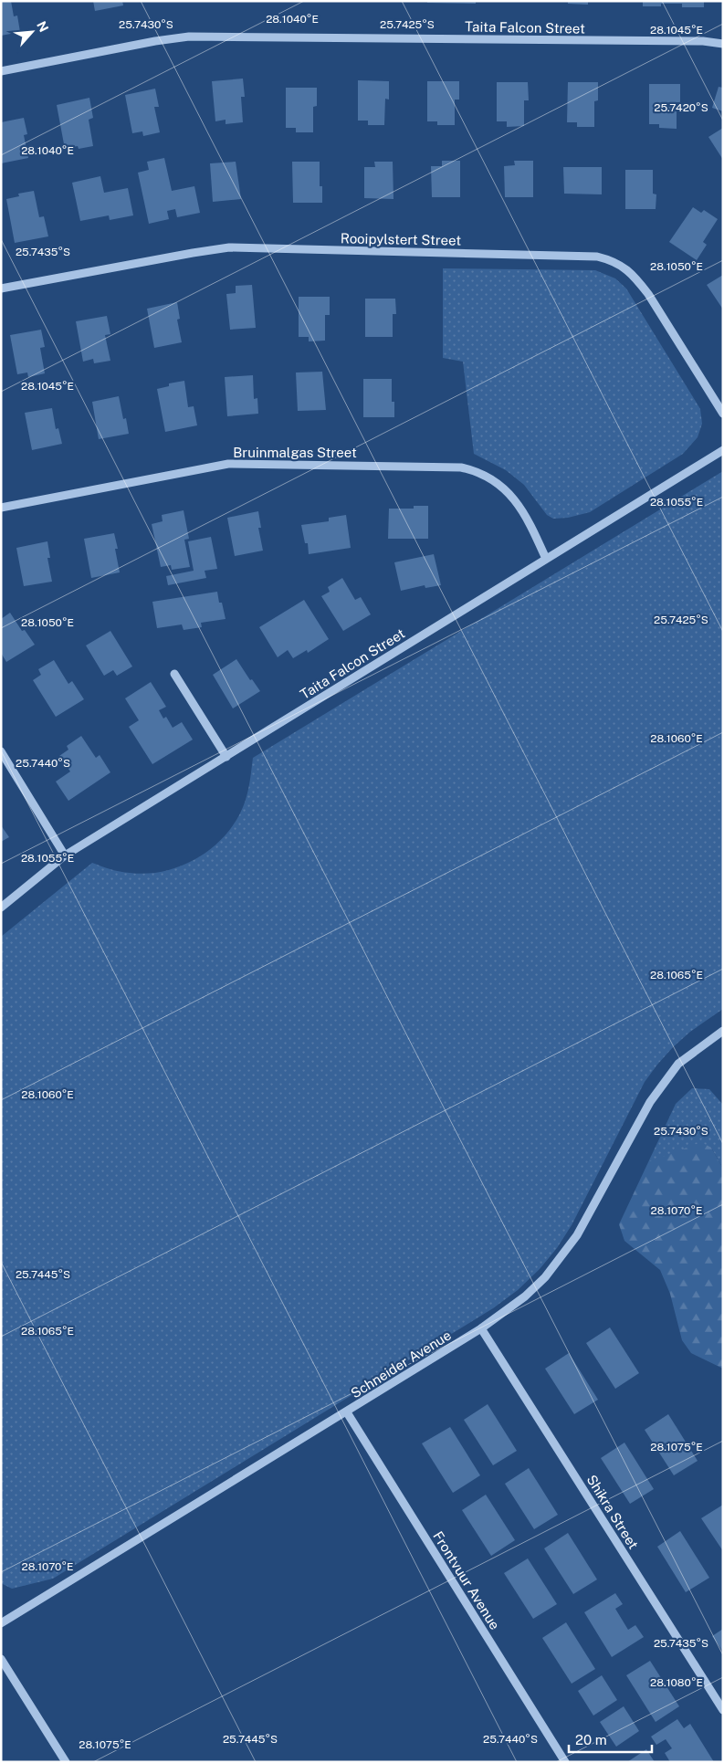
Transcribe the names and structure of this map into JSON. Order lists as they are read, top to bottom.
{
  "streets": {
    "street": [
      "Taita Falcon Street",
      "Rooipylstert Street",
      "Bruinmalgas Street",
      "Schneider Avenue",
      "Shikra Street",
      "Frontvuur Avenue"
    ]
  },
  "crossings": [
    ["Taita Falcon Street", "Bruinmalgas Street"],
    ["Schneider Avenue", "Shikra Street"],
    ["Schneider Avenue", "Frontvuur Avenue"]
  ],
  "scale_bar": "20 m",
  "north": "top right",
  "coordinates": [
    "28.1040°E",
    "25.7430°S",
    "25.7425°S",
    "28.1045°E",
    "25.7420°S",
    "25.7435°S",
    "28.1050°E",
    "28.1055°E",
    "28.1060°E",
    "25.7440°S",
    "28.1065°E",
    "28.1070°E",
    "25.7445°S",
    "28.1075°E",
    "28.1080°E"
  ]
}
